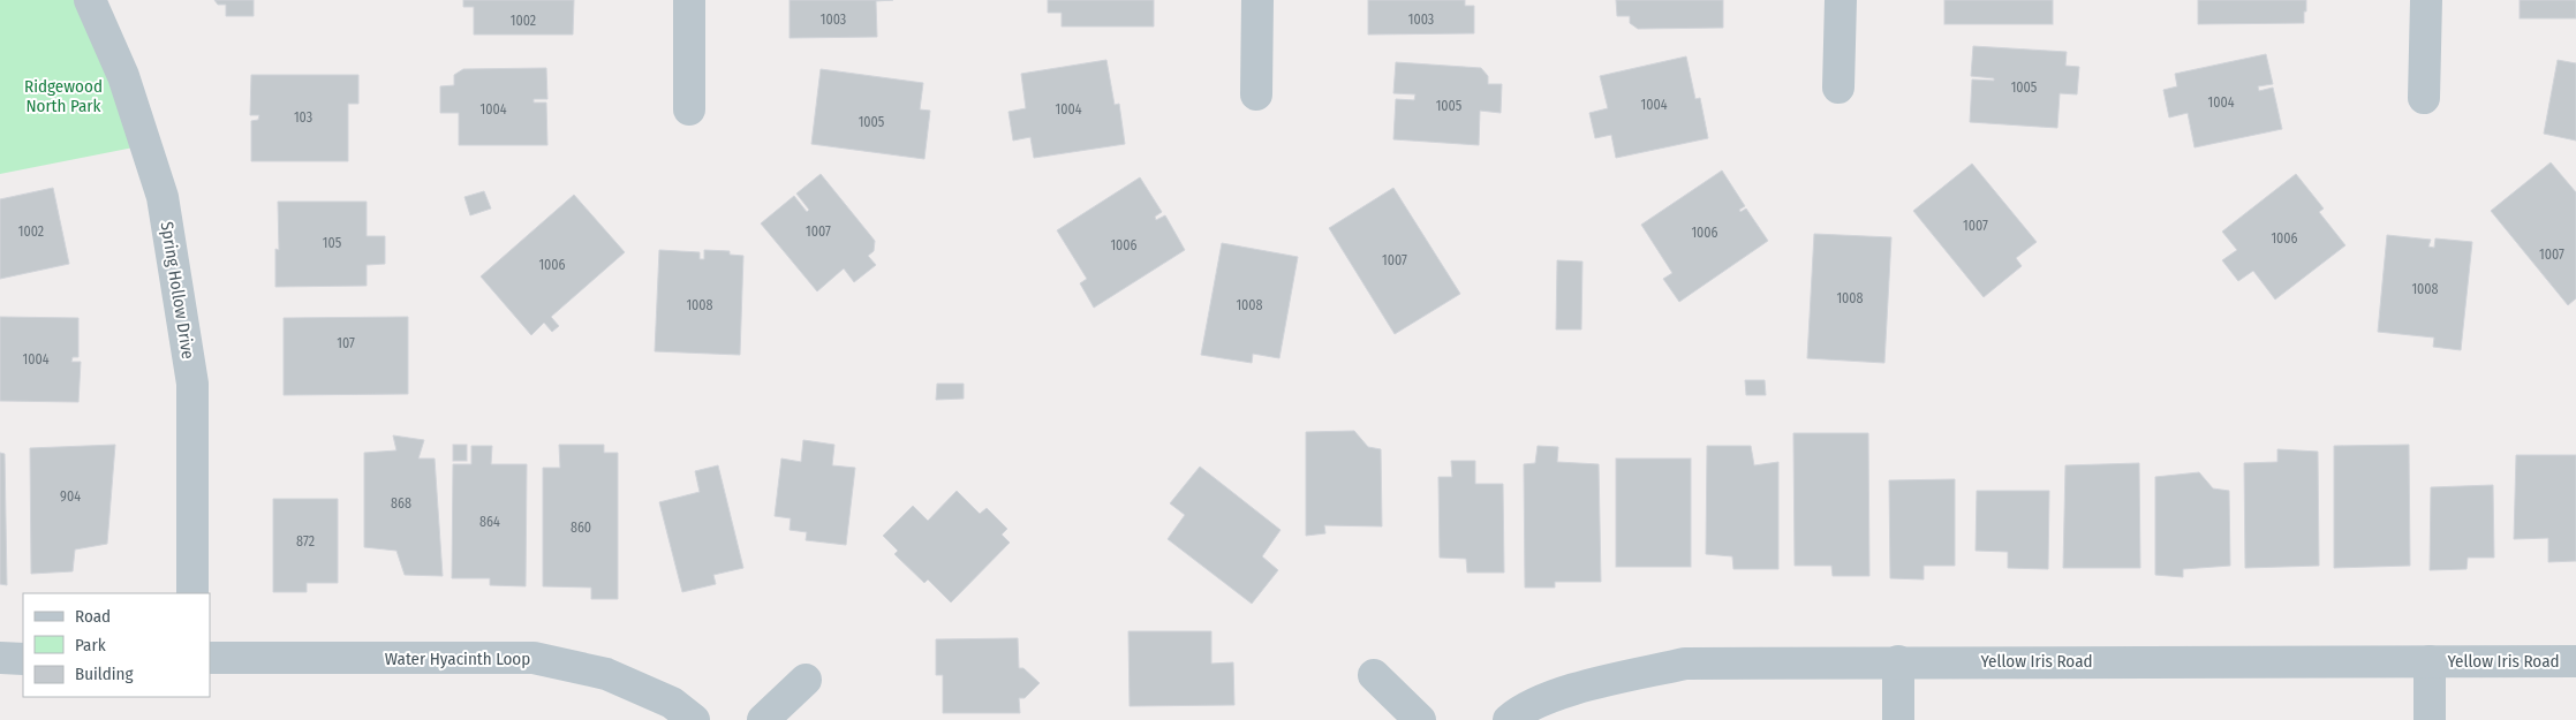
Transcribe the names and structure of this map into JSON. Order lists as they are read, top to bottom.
{
  "streets": {
    "street": ["Spring Hollow Drive", "Water Hyacinth Loop", "Yellow Iris Road"]
  },
  "parks": ["Ridgewood North Park"],
  "house_numbers": [
    "1003",
    "1003",
    "1002",
    "1005",
    "1004",
    "1004",
    "1005",
    "1004",
    "1004",
    "103",
    "1005",
    "1007",
    "1002",
    "1007",
    "1006",
    "1006",
    "105",
    "1006",
    "1007",
    "1007",
    "1006",
    "1008",
    "1008",
    "1008",
    "1008",
    "107",
    "1004",
    "904",
    "868",
    "864",
    "860",
    "872"
  ],
  "legend": ["Road", "Park", "Building"]
}
